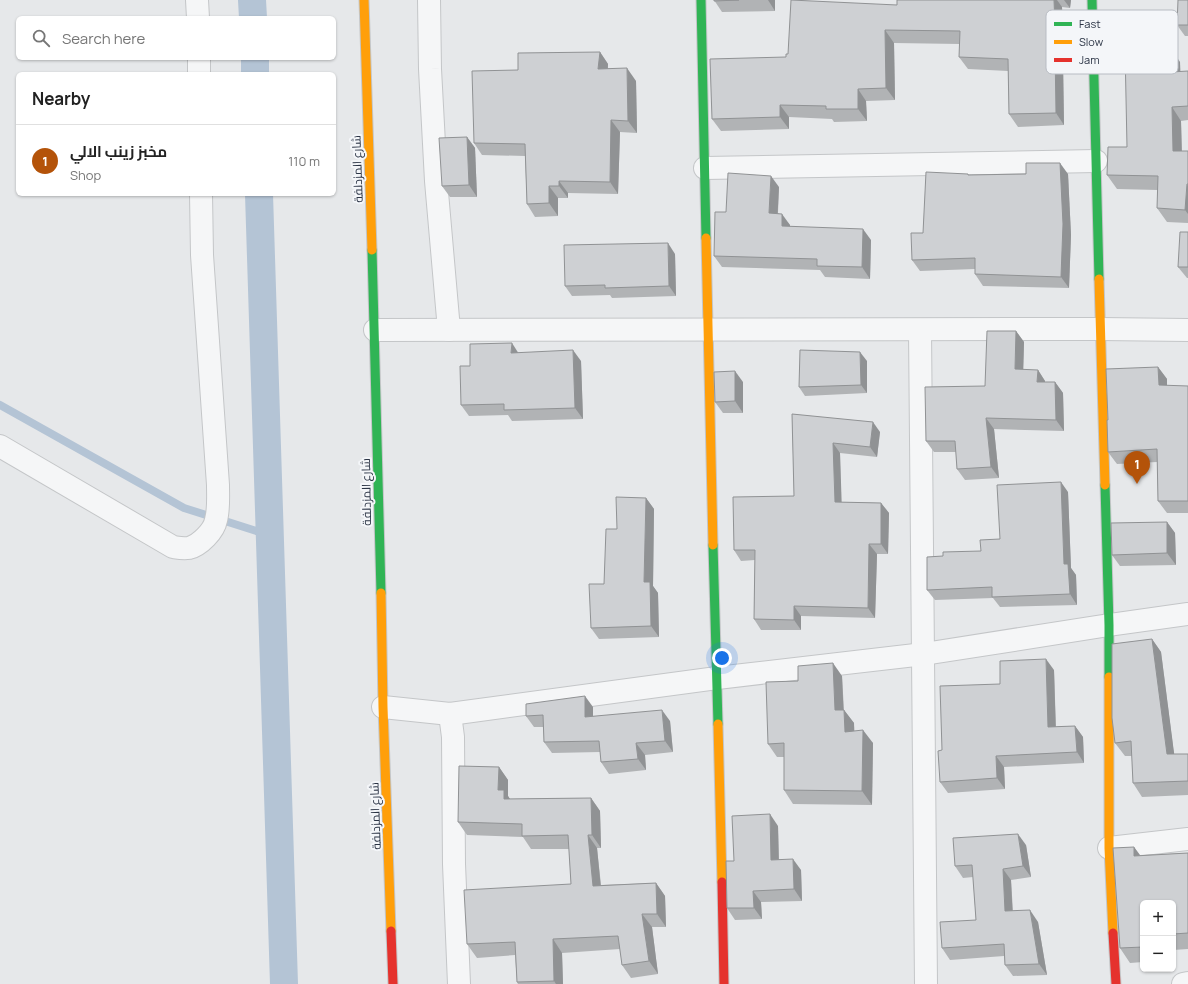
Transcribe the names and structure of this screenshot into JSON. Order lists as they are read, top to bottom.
{
  "streets": {
    "street": ["شارع المزدلفة"]
  },
  "legend": ["Fast", "Slow", "Jam"],
  "page": {
    "search": "Search here",
    "heading": "Nearby",
    "list": [
      {
        "mark": "1",
        "name": "مخبز زينب الالي",
        "note": "Shop",
        "value": "110 m"
      }
    ],
    "pins": "1",
    "map_buttons": ["+", "−"]
  }
}
